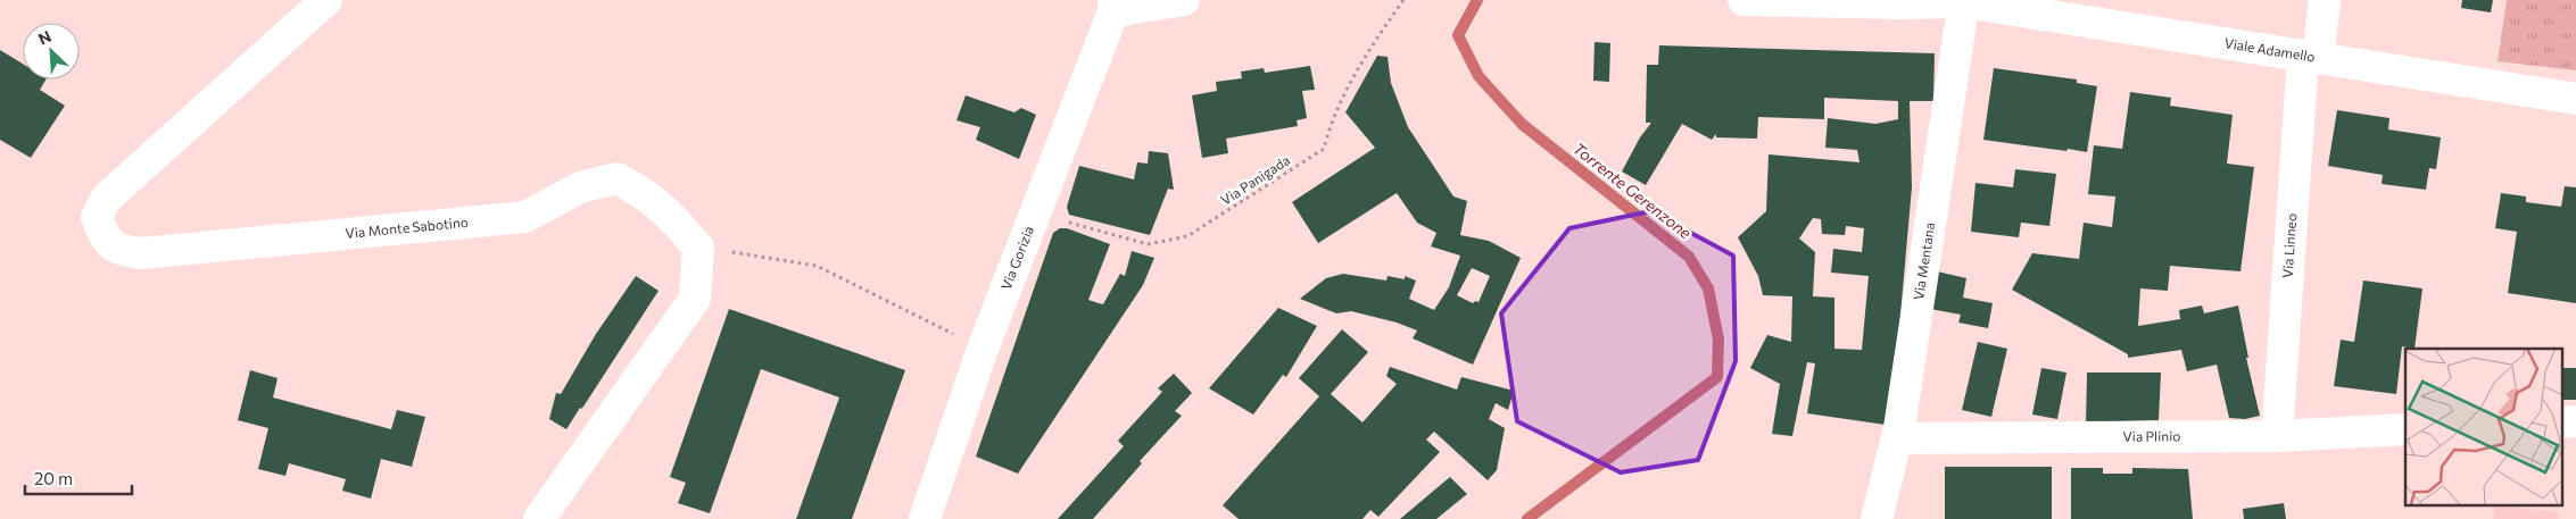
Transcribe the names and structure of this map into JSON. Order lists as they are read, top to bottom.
{
  "streets": {
    "street": [
      "Viale Adamello",
      "Via Monte Sabotino",
      "Via Linneo",
      "Via Gorizia",
      "Via Mentana",
      "Via Plinio"
    ],
    "path": ["Via Panigada"]
  },
  "crossings": [
    ["Viale Adamello", "Via Linneo"],
    ["Viale Adamello", "Via Mentana"],
    ["Via Panigada", "Via Gorizia"],
    ["Via Linneo", "Via Plinio"],
    ["Via Mentana", "Via Plinio"]
  ],
  "water": ["Torrente Gerenzone"],
  "scale_bar": "20 m",
  "north": "top left"
}
